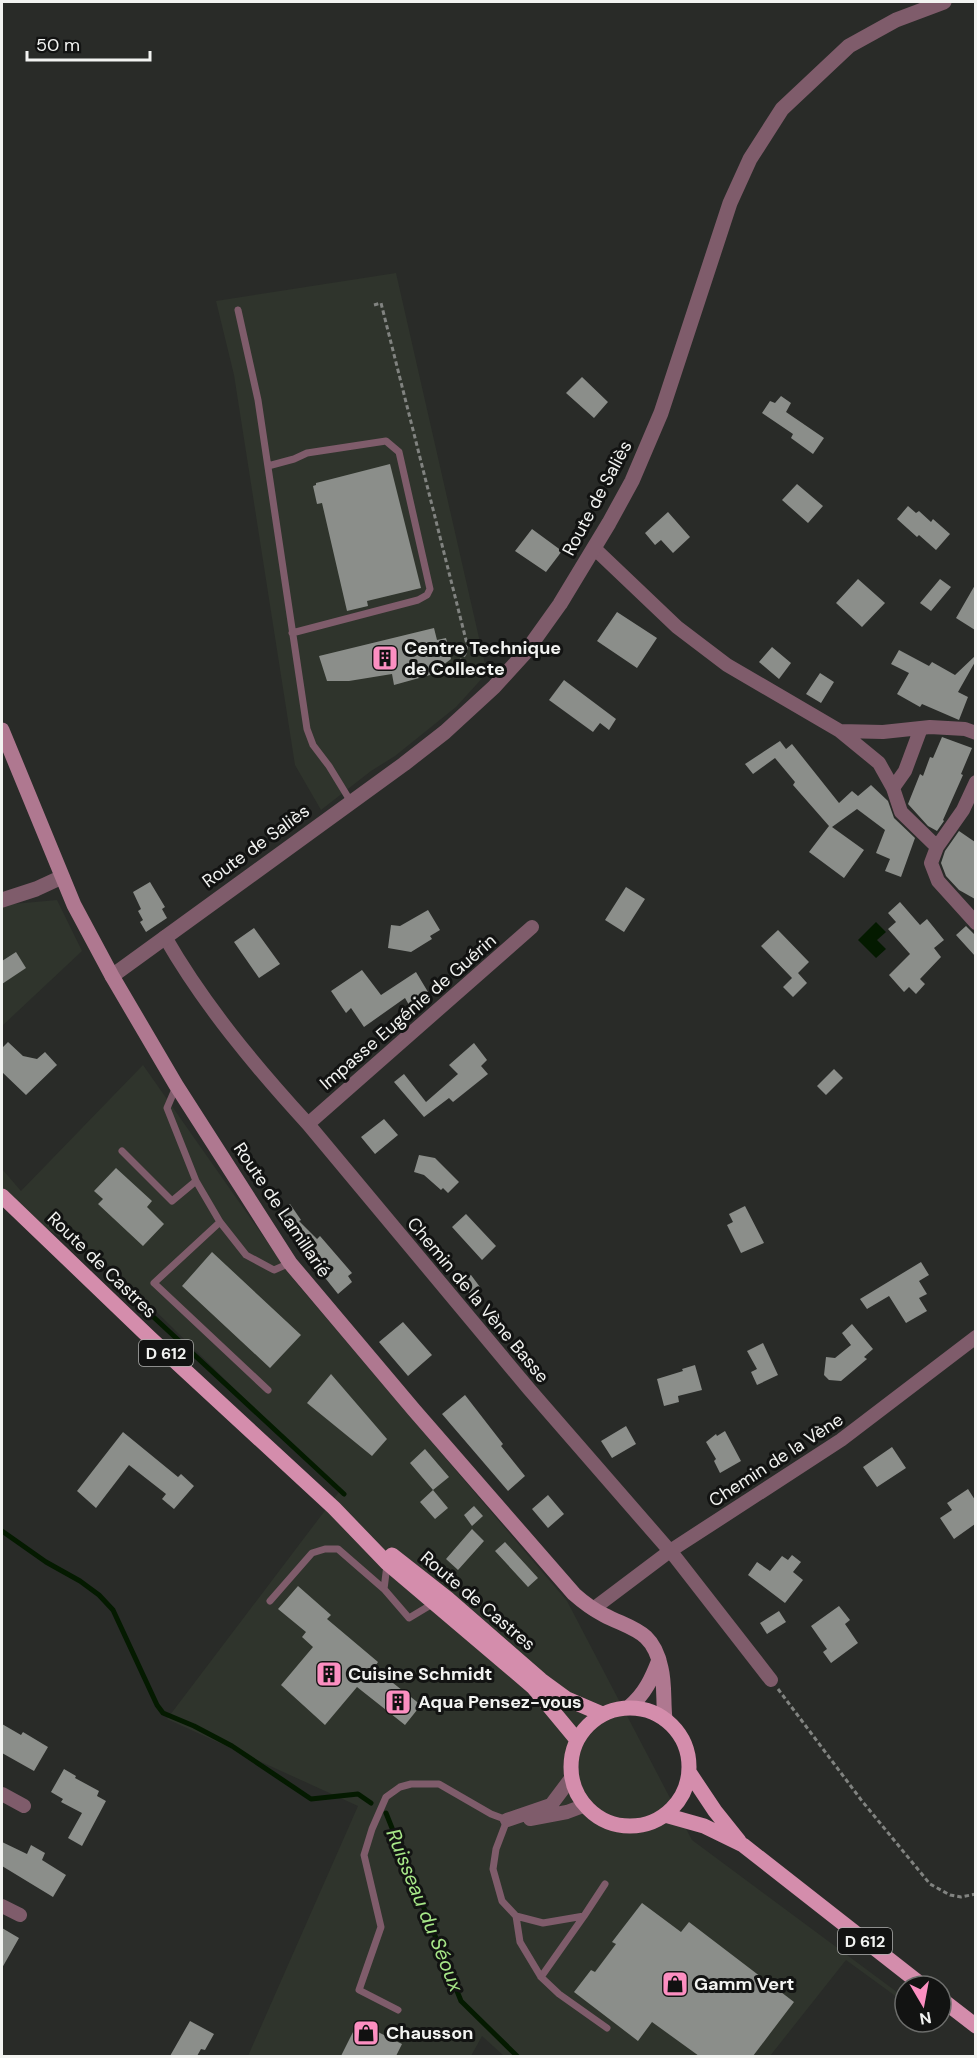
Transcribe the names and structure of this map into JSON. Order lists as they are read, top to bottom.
{
  "streets": {
    "main road": ["Route de Lamillarié", "Route de Castres", "D 612"],
    "street": [
      "Route de Saliès",
      "Impasse Eugénie de Guérin",
      "Chemin de la Vène Basse",
      "Chemin de la Vène"
    ]
  },
  "crossings": [
    ["Route de Saliès", "Route de Lamillarié"],
    ["Route de Saliès", "Chemin de la Vène Basse"],
    ["Impasse Eugénie de Guérin", "Chemin de la Vène Basse"],
    ["Route de Lamillarié", "Chemin de la Vène"],
    ["Route de Castres", "D 612"],
    ["Chemin de la Vène Basse", "Chemin de la Vène"]
  ],
  "water": ["Ruisseau du Séoux"],
  "places": {
    "building": ["Centre Technique de Collecte", "Cuisine Schmidt", "Aqua Pensez-vous"],
    "shop": ["Gamm Vert", "Chausson"]
  },
  "scale_bar": "50 m",
  "north": "bottom"
}
